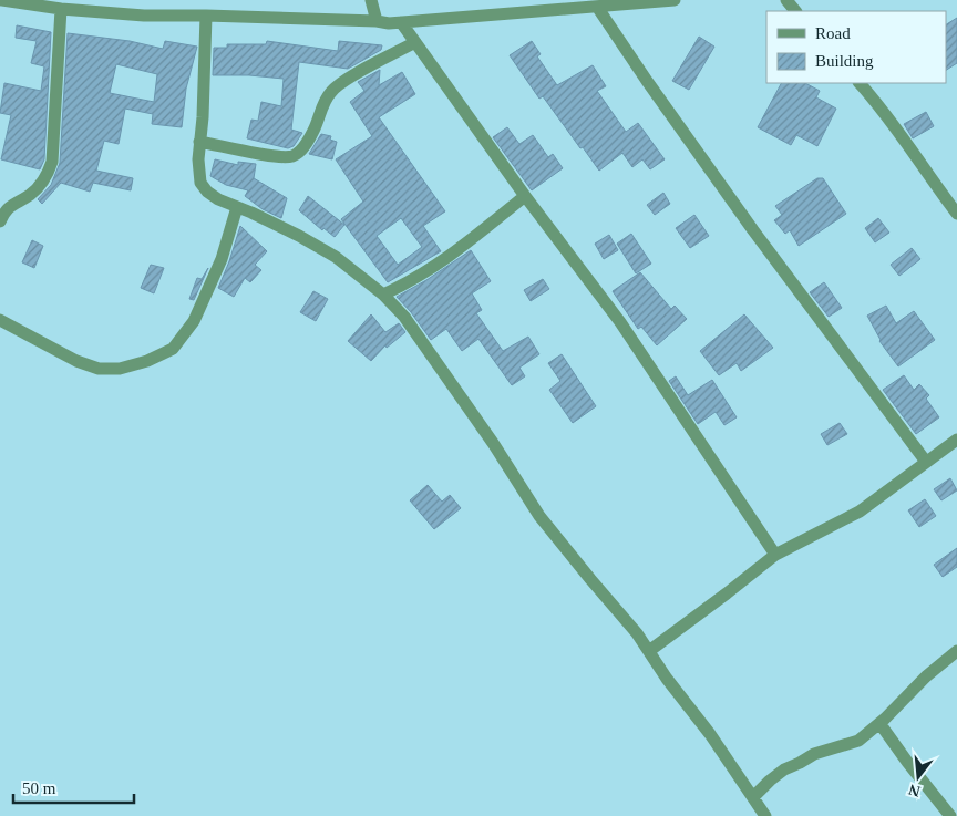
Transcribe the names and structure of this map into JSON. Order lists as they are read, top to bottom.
{
  "legend": ["Road", "Building"],
  "scale_bar": "50 m",
  "north": "bottom"
}
